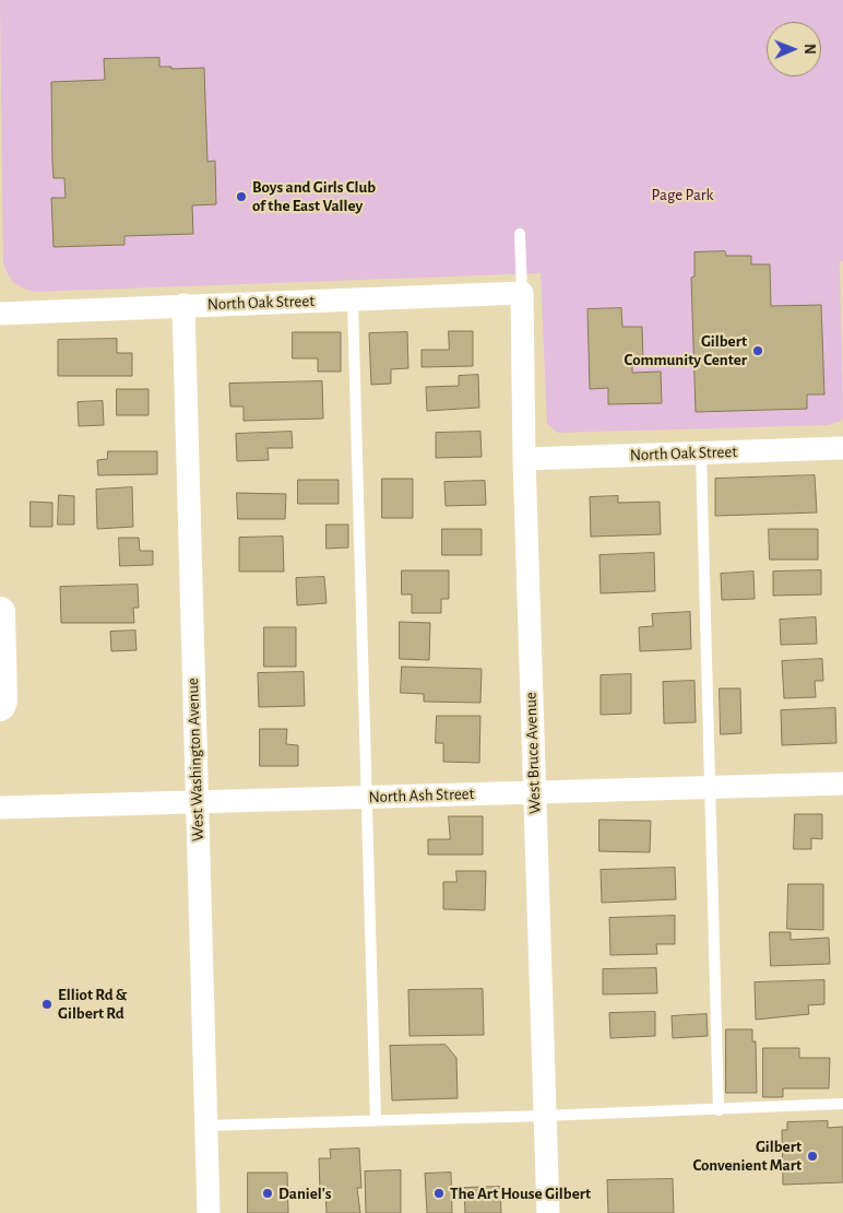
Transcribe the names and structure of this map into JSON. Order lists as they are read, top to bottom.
{
  "streets": {
    "street": [
      "North Oak Street",
      "West Bruce Avenue",
      "West Washington Avenue",
      "North Ash Street"
    ]
  },
  "crossings": [
    ["North Oak Street", "West Bruce Avenue"],
    ["North Oak Street", "West Washington Avenue"],
    ["West Bruce Avenue", "North Ash Street"],
    ["West Washington Avenue", "North Ash Street"]
  ],
  "parks": ["Page Park"],
  "places": [
    "Boys and Girls Club of the East Valley",
    "Gilbert Community Center",
    "Elliot Rd & Gilbert Rd",
    "Gilbert Convenient Mart",
    "Daniel's",
    "The Art House Gilbert"
  ],
  "north": "right"
}
